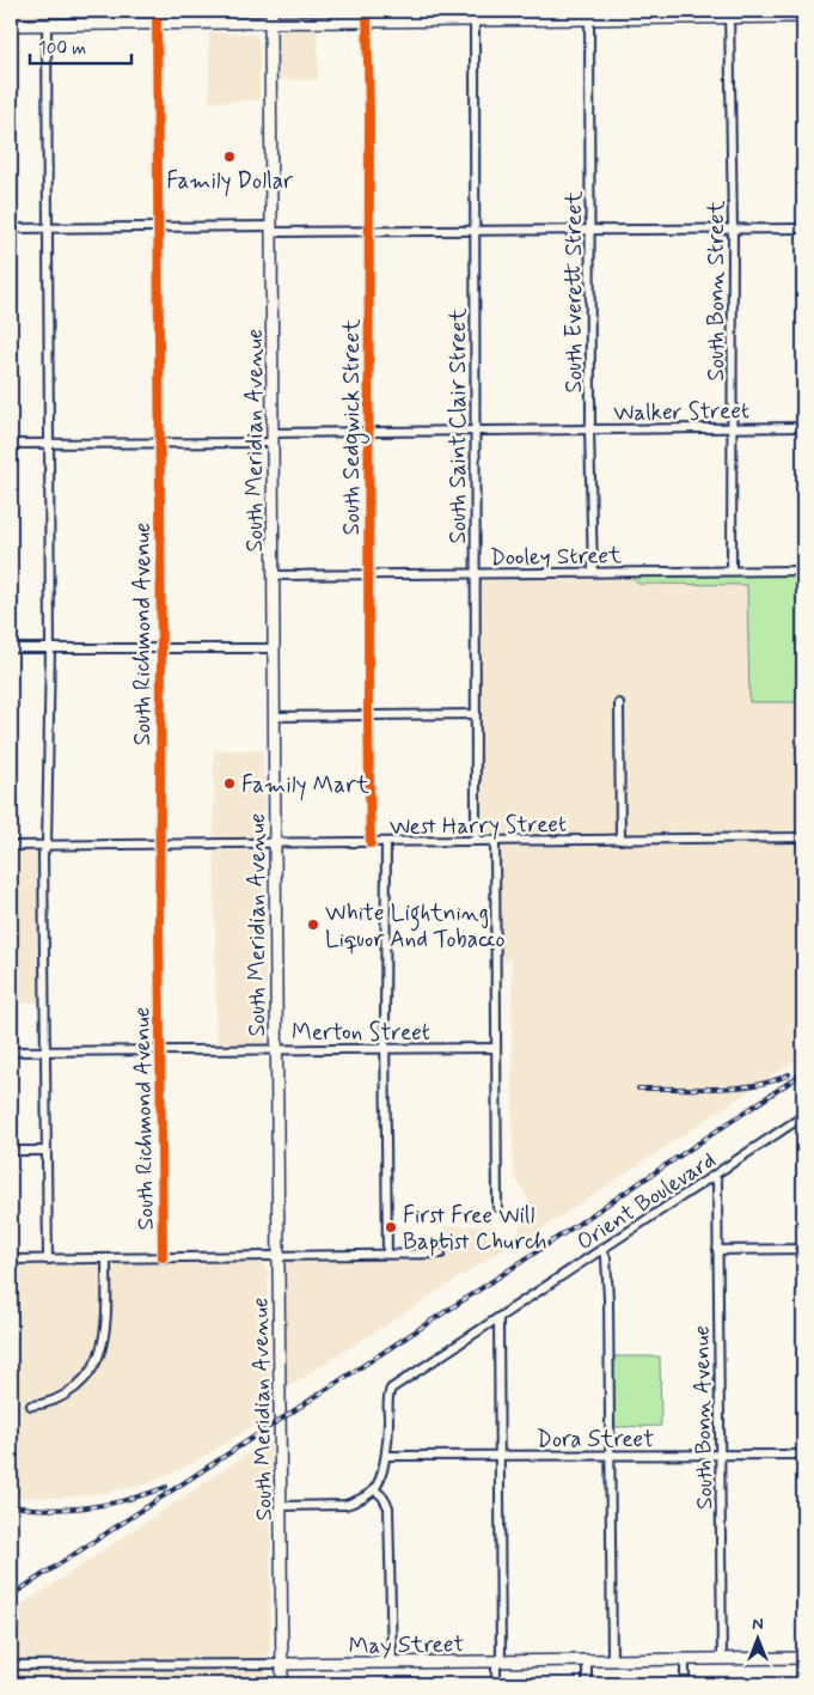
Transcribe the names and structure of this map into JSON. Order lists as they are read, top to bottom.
{
  "streets": {
    "main road": ["South Meridian Avenue", "May Street"],
    "street": [
      "South Bonn Street",
      "South Everett Street",
      "Walker Street",
      "South Saint Clair Street",
      "South Sedgwick Street",
      "Dooley Street",
      "South Richmond Avenue",
      "West Harry Street",
      "Merton Street",
      "Orient Boulevard",
      "South Bonn Avenue",
      "Dora Street"
    ]
  },
  "crossings": [
    ["South Bonn Street", "Walker Street"],
    ["South Bonn Street", "Dooley Street"],
    ["South Everett Street", "Walker Street"],
    ["South Everett Street", "Dooley Street"],
    ["Walker Street", "South Saint Clair Street"],
    ["Walker Street", "South Sedgwick Street"],
    ["Walker Street", "South Meridian Avenue"],
    ["Walker Street", "South Richmond Avenue"],
    ["South Saint Clair Street", "Dooley Street"],
    ["South Saint Clair Street", "West Harry Street"],
    ["South Sedgwick Street", "Dooley Street"],
    ["South Sedgwick Street", "West Harry Street"],
    ["South Meridian Avenue", "Dooley Street"],
    ["South Meridian Avenue", "West Harry Street"],
    ["South Meridian Avenue", "Merton Street"],
    ["South Meridian Avenue", "May Street"],
    ["South Richmond Avenue", "West Harry Street"],
    ["South Richmond Avenue", "Merton Street"],
    ["Orient Boulevard", "South Bonn Avenue"],
    ["Orient Boulevard", "Dora Street"],
    ["South Bonn Avenue", "Dora Street"],
    ["South Bonn Avenue", "May Street"]
  ],
  "places": [
    "Family Dollar",
    "Family Mart",
    "White Lightning Liquor And Tobacco",
    "First Free Will Baptist Church"
  ],
  "scale_bar": "100 m",
  "north": "top"
}
